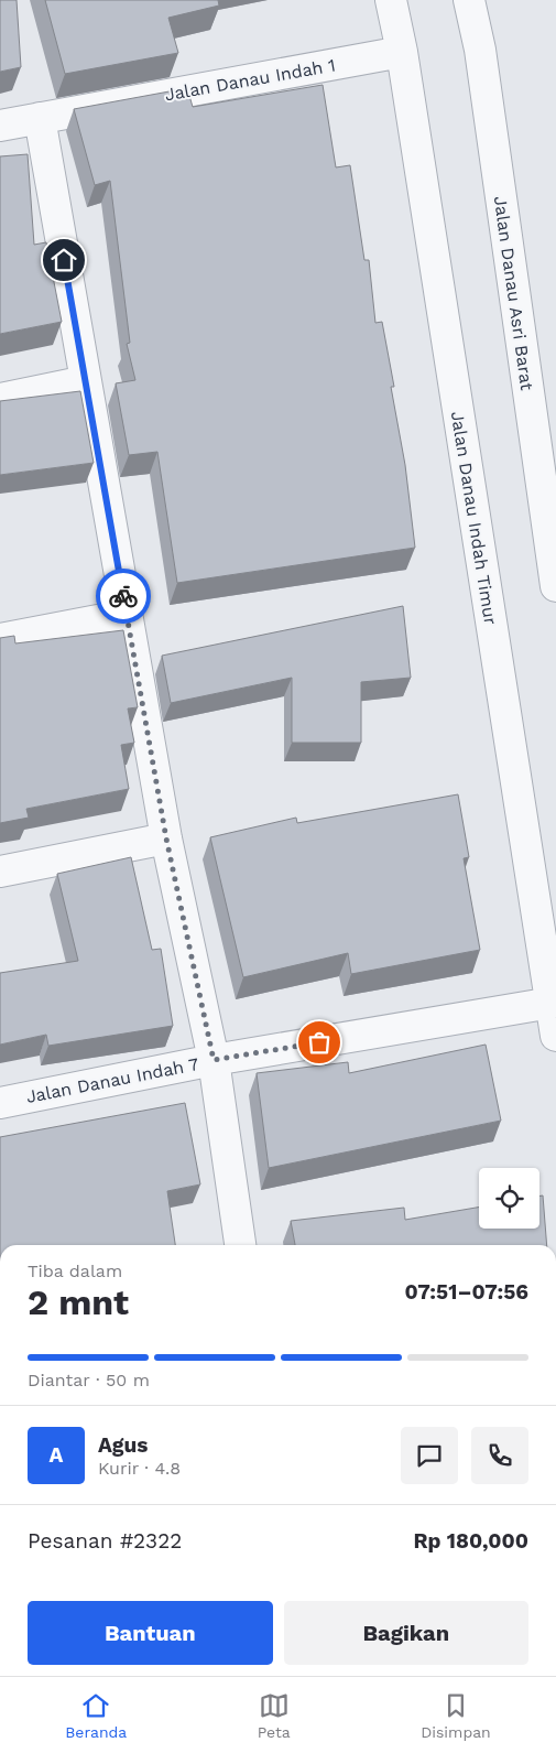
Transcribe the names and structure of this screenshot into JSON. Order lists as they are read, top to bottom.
{
  "streets": {
    "street": [
      "Jalan Danau Indah 1",
      "Jalan Danau Asri Barat",
      "Jalan Danau Indah Timur",
      "Jalan Danau Indah 7"
    ]
  },
  "crossings": [
    ["Jalan Danau Indah 1", "Jalan Danau Indah Timur"],
    ["Jalan Danau Indah Timur", "Jalan Danau Indah 7"]
  ],
  "page": {
    "heading": ["2 mnt", "Tiba dalam", "07:51–07:56"],
    "panel": [
      "Agus",
      "Kurir · 4.8",
      "Pesanan #2322",
      "Rp 180,000"
    ],
    "bar": "Diantar · 50 m",
    "round": "A",
    "buttons": ["Bantuan", "Bagikan"],
    "tabs": ["Beranda", "Peta", "Disimpan"]
  }
}
